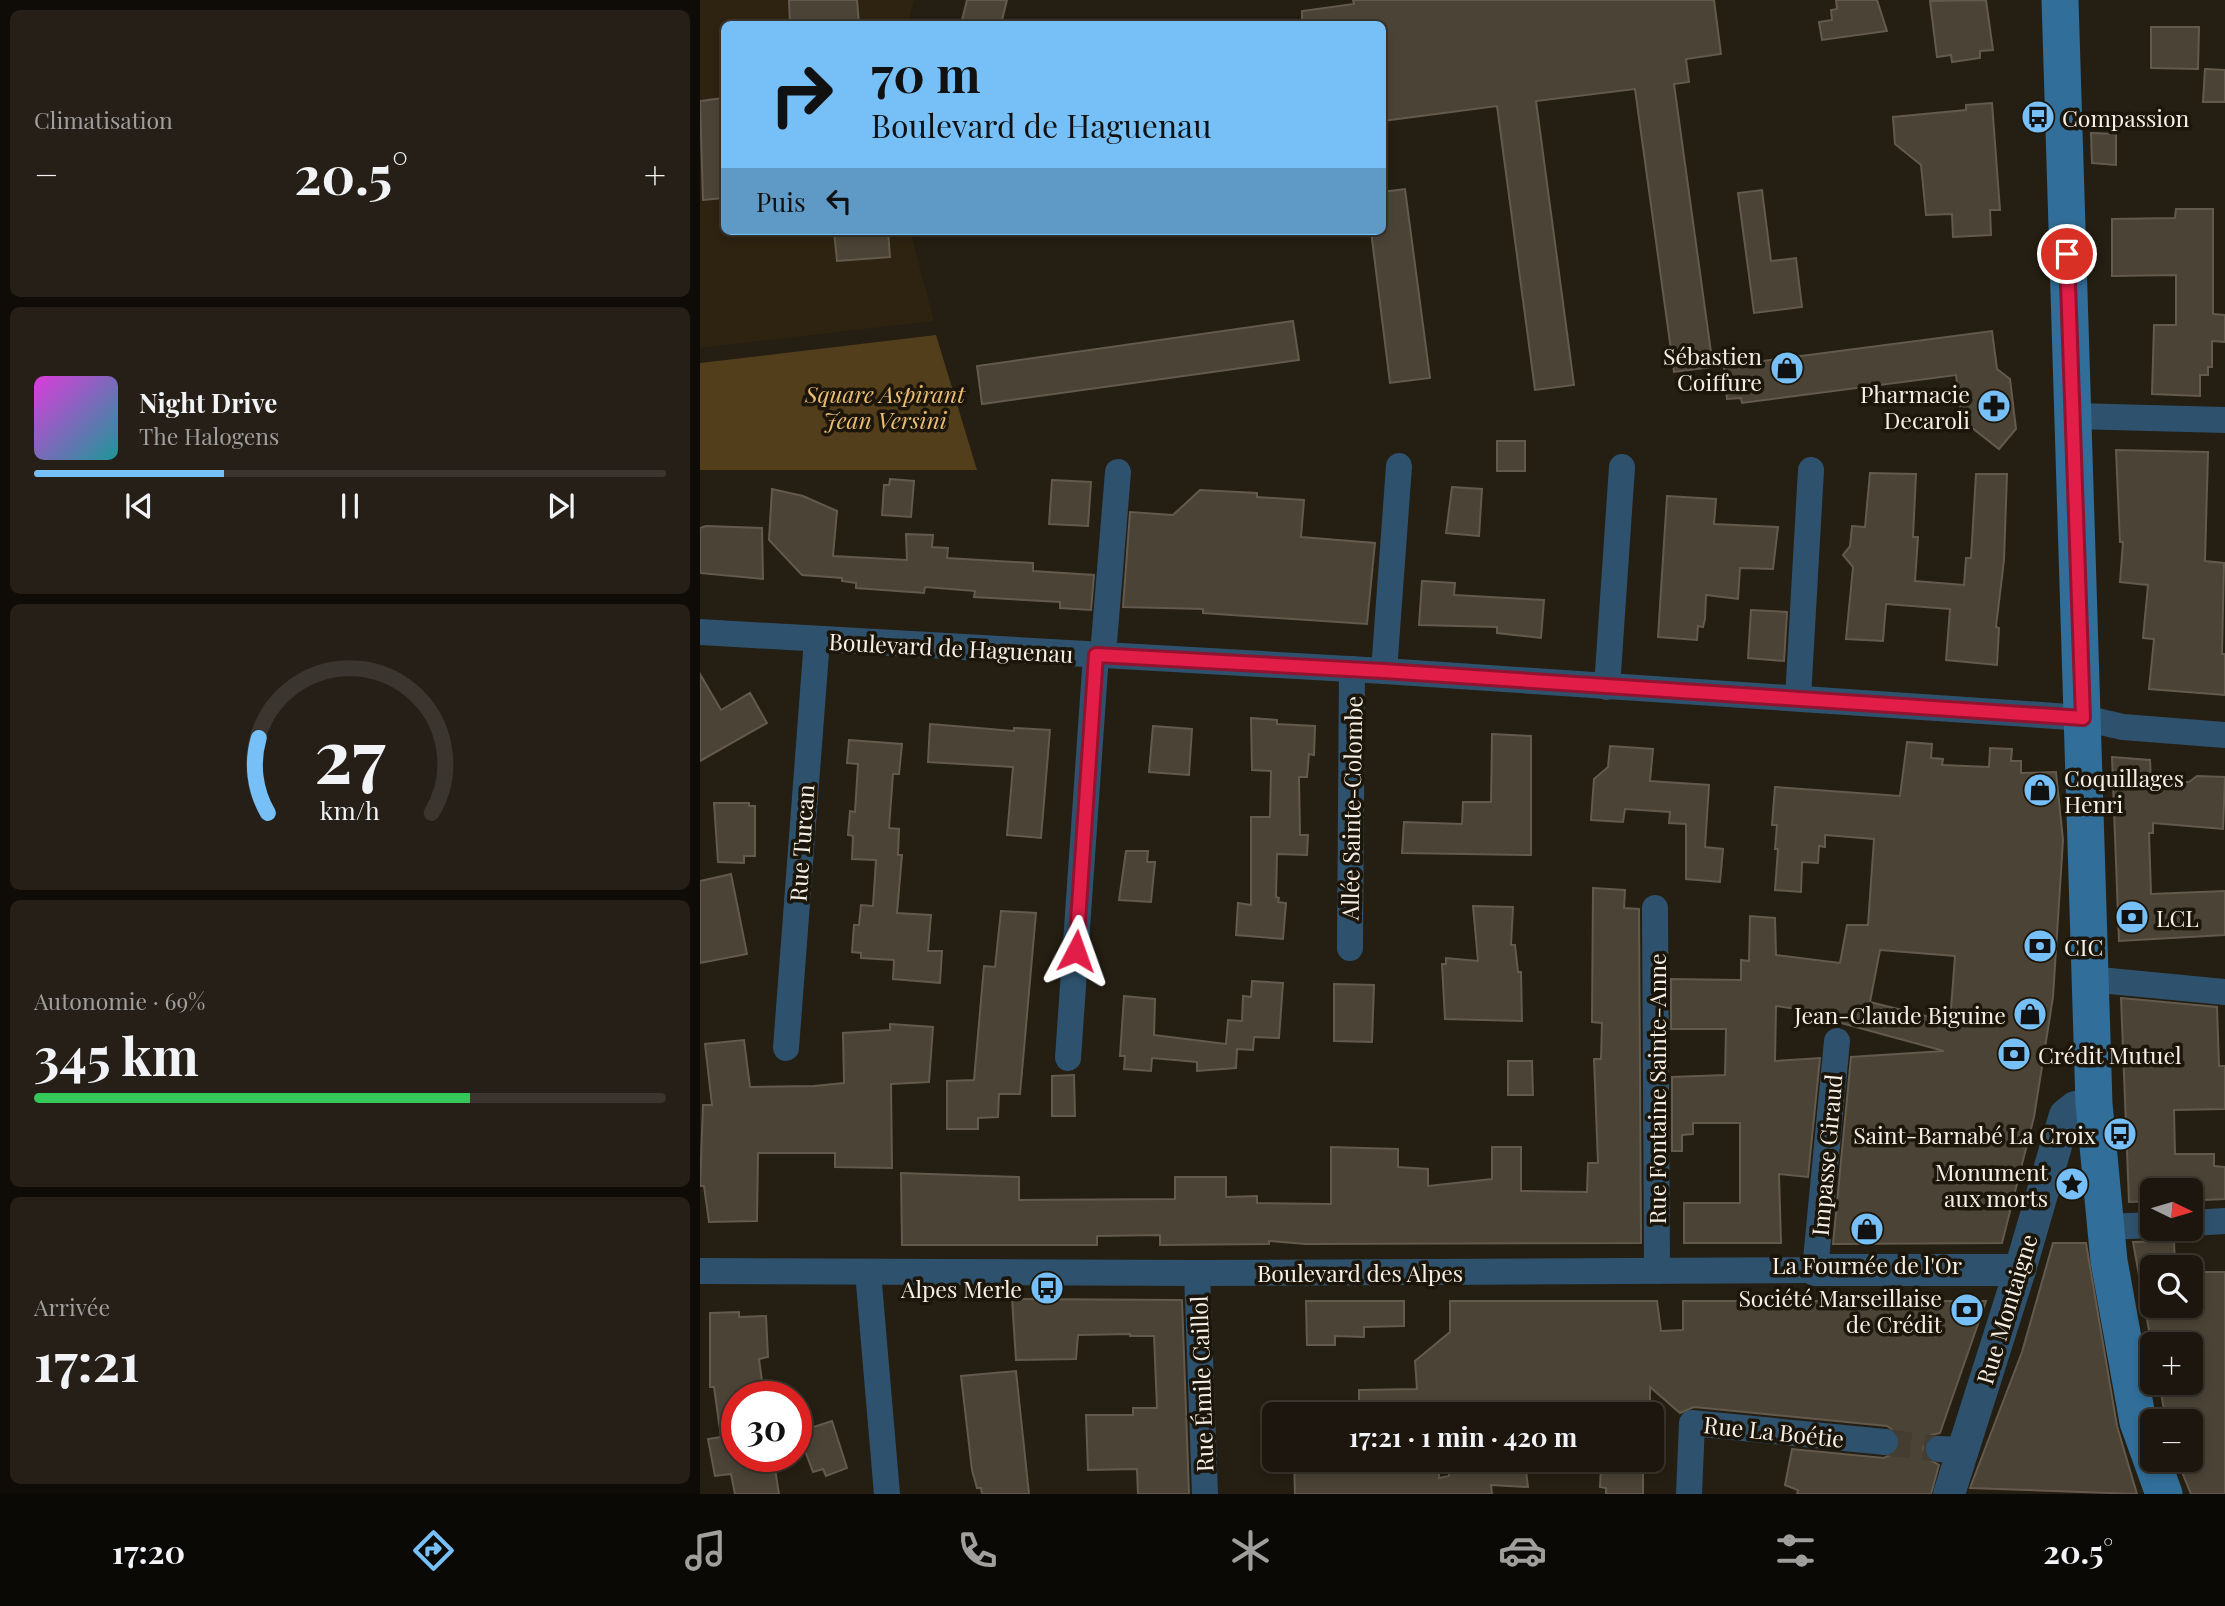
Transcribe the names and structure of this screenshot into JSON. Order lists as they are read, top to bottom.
{
  "streets": {
    "street": [
      "Boulevard de Haguenau",
      "Allée Sainte-Colombe",
      "Rue Turcan",
      "Rue Fontaine Sainte-Anne",
      "Impasse Giraud",
      "Boulevard des Alpes",
      "Rue Montaigne",
      "Rue Émile Caillol",
      "Rue La Boétie"
    ]
  },
  "crossings": [
    ["Boulevard de Haguenau", "Allée Sainte-Colombe"],
    ["Boulevard de Haguenau", "Rue Turcan"],
    ["Rue Fontaine Sainte-Anne", "Boulevard des Alpes"],
    ["Impasse Giraud", "Boulevard des Alpes"],
    ["Boulevard des Alpes", "Rue Montaigne"],
    ["Boulevard des Alpes", "Rue Émile Caillol"]
  ],
  "parks": ["Square Aspirant Jean Versini"],
  "places": {
    "bus stop": ["Compassion", "Saint-Barnabé La Croix", "Alpes Merle"],
    "shop": [
      "Sébastien Coiffure",
      "Coquillages Henri",
      "Jean-Claude Biguine",
      "La Fournée de l'Or"
    ],
    "pharmacy": ["Pharmacie Decaroli"],
    "bank": [
      "LCL",
      "CIC",
      "Crédit Mutuel",
      "Société Marseillaise de Crédit"
    ],
    "place": ["Monument aux morts"]
  },
  "north": "right",
  "page": {
    "tile": [
      "Climatisation",
      ["Autonomie · 69%", "345 km"],
      ["Arrivée", "17:21"]
    ],
    "turn": ["70 m", "Boulevard de Haguenau"],
    "heat": ["−", "20.5°", "+"],
    "then": "Puis",
    "song": ["Night Drive", "The Halogens"],
    "map_buttons": ["+", "−"],
    "limit": "30",
    "trip": "17:21 · 1 min · 420 m",
    "tabs": ["17:20", "20.5°"],
    "gauge": ["27", "km/h"]
  }
}
